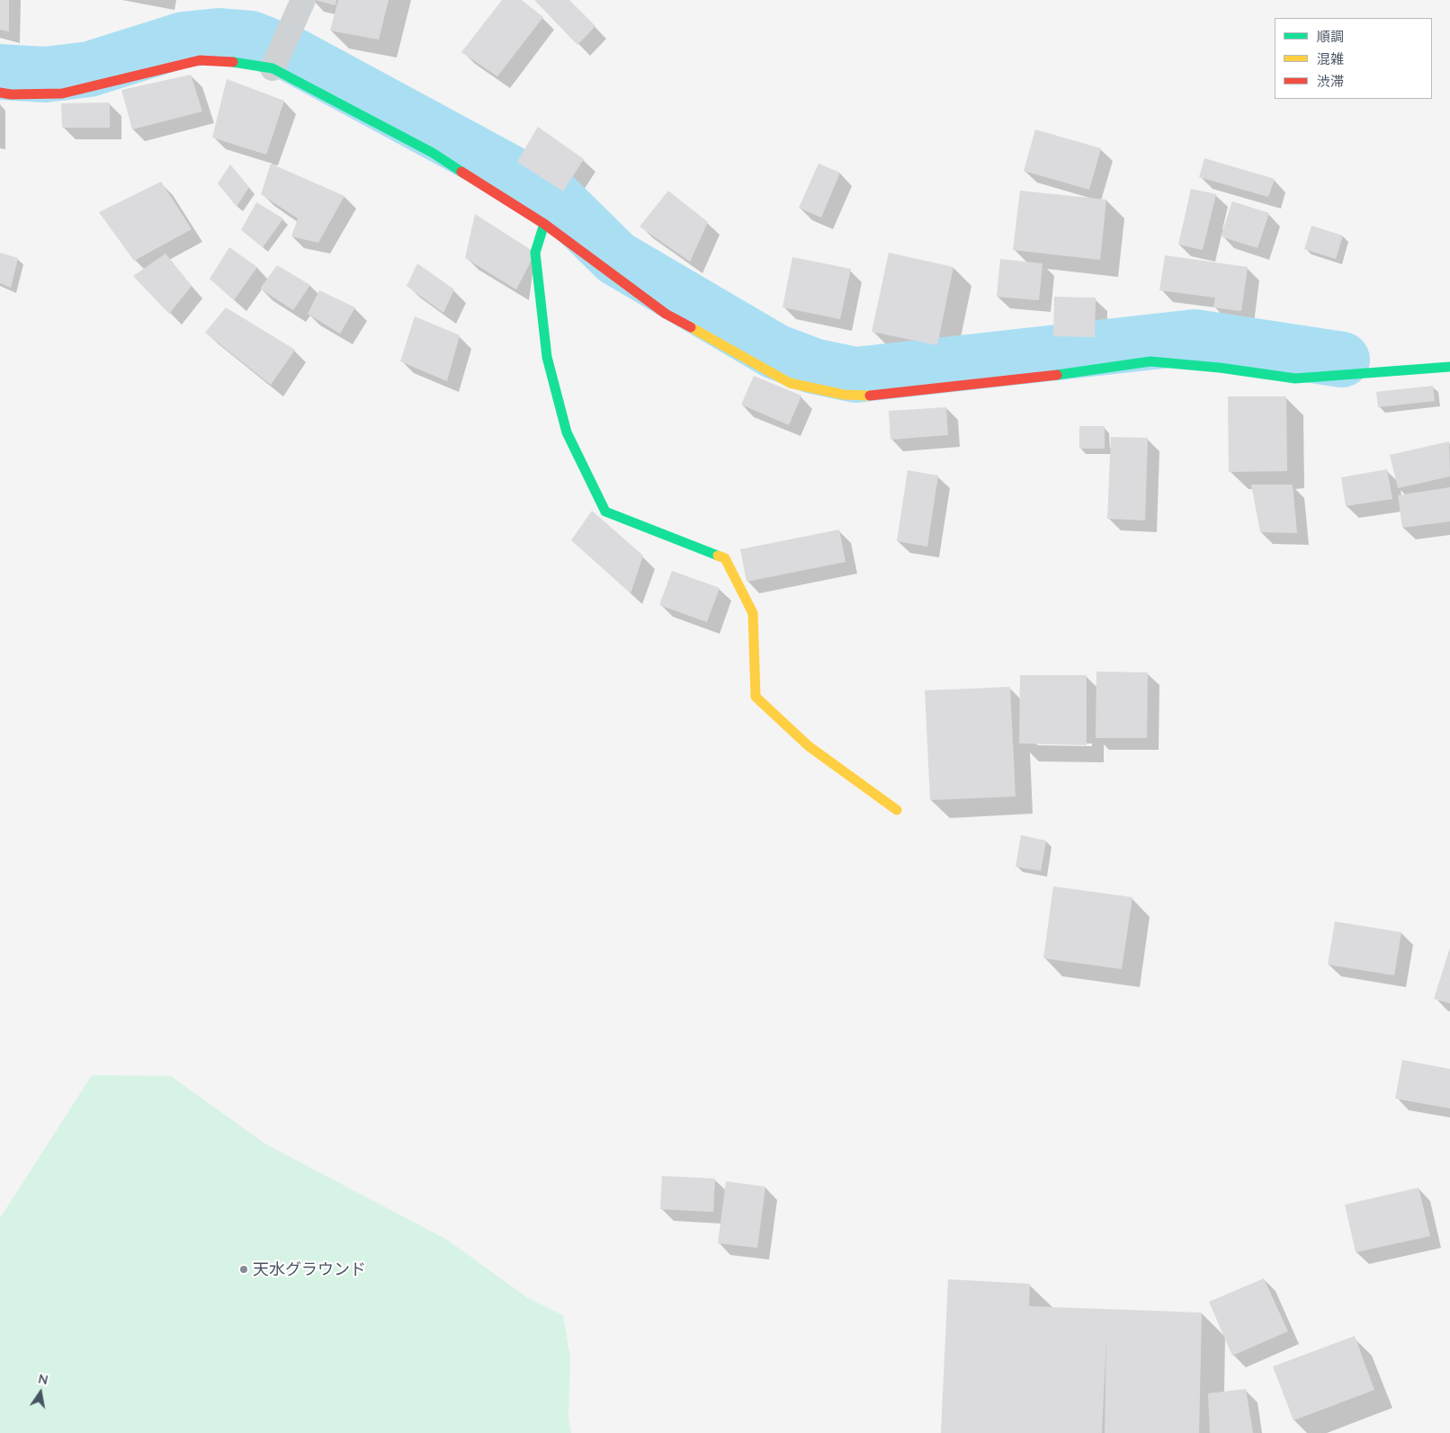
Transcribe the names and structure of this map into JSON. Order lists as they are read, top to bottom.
{
  "places": ["天水グラウンド"],
  "legend": ["順調", "混雑", "渋滞"],
  "north": "top"
}
